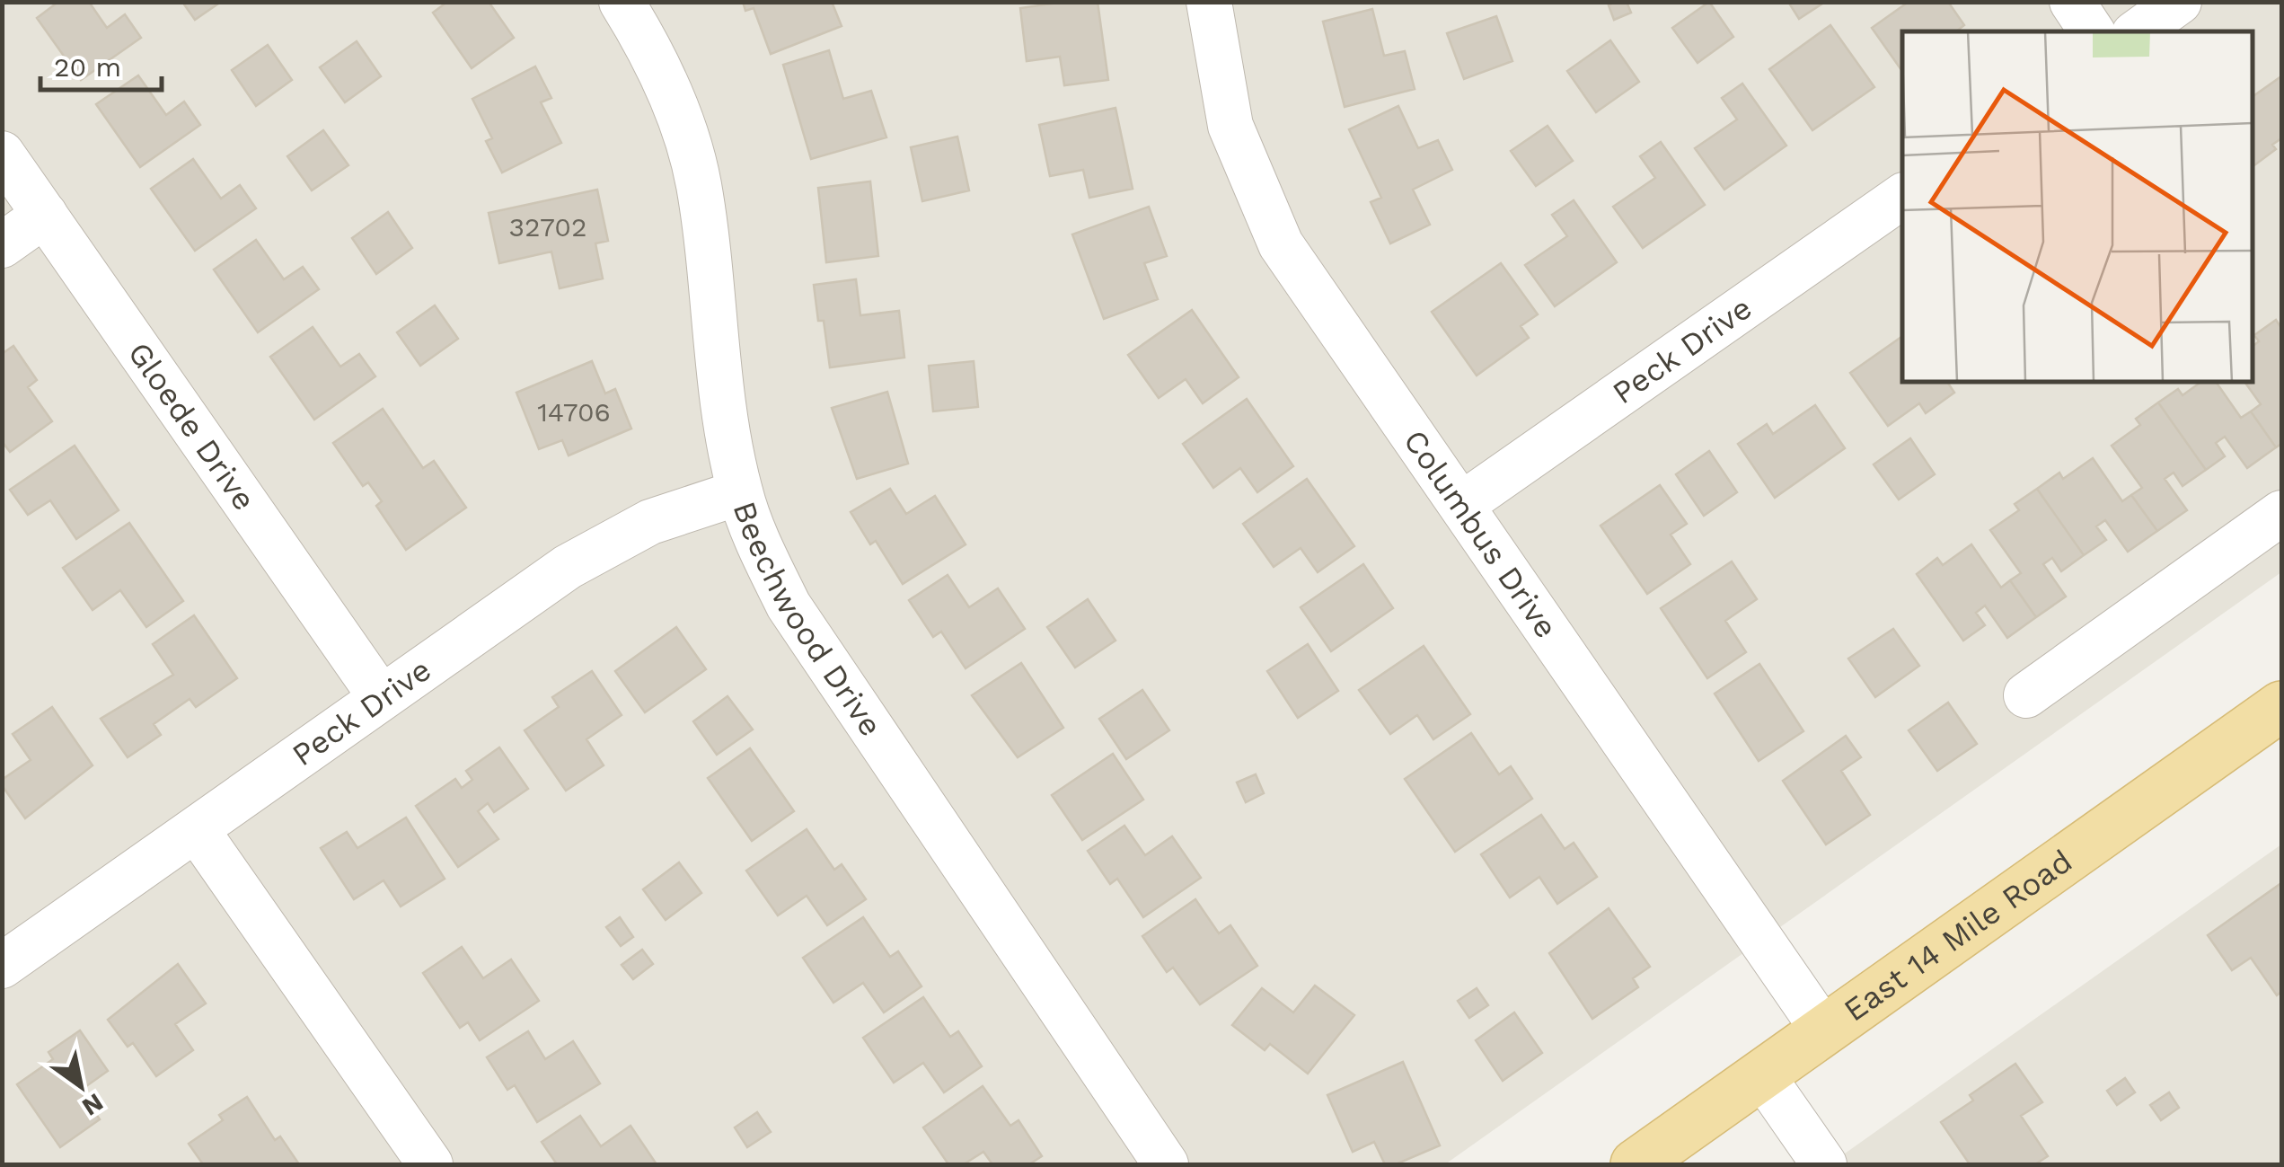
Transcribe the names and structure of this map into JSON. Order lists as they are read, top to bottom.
{
  "streets": {
    "main road": ["East 14 Mile Road"],
    "street": [
      "Peck Drive",
      "Gloede Drive",
      "Columbus Drive",
      "Beechwood Drive"
    ]
  },
  "crossings": [
    ["Peck Drive", "Gloede Drive"],
    ["Peck Drive", "Columbus Drive"],
    ["Peck Drive", "Beechwood Drive"],
    ["Columbus Drive", "East 14 Mile Road"]
  ],
  "house_numbers": ["32702", "14706"],
  "scale_bar": "20 m",
  "north": "bottom right"
}
